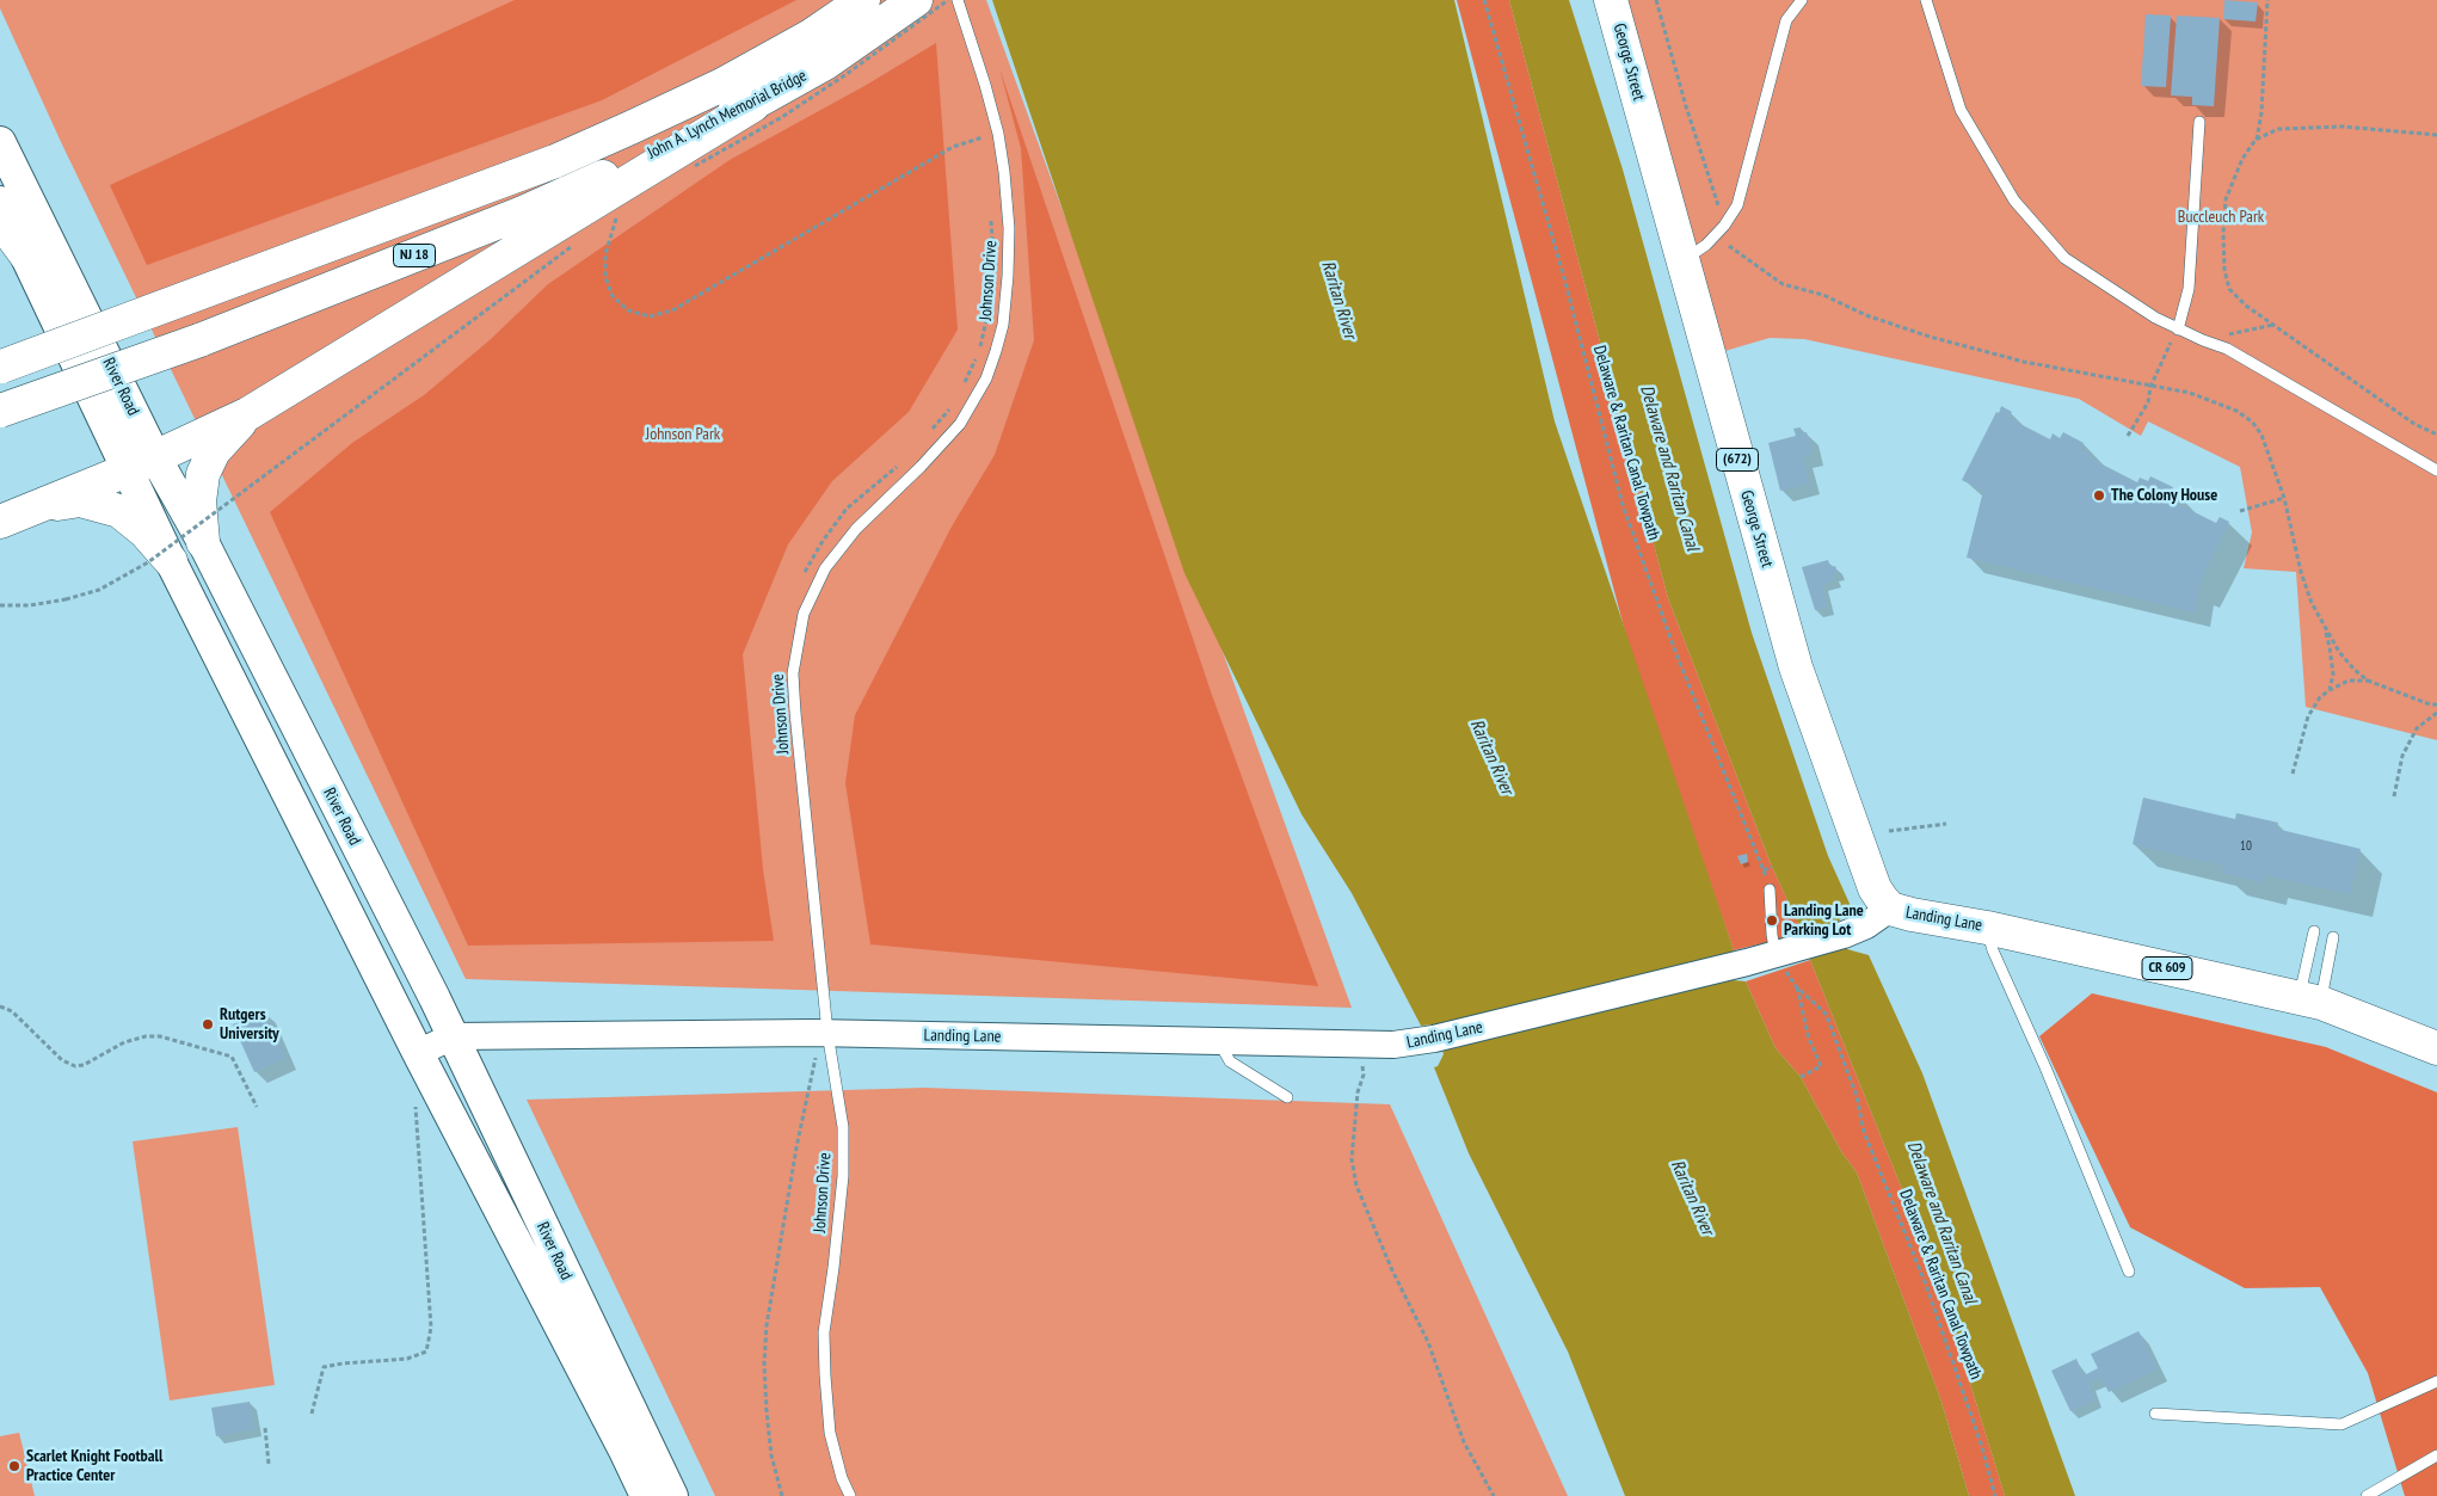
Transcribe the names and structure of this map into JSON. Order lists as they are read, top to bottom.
{
  "streets": {
    "main road": [
      "George Street",
      "John A. Lynch Memorial Bridge",
      "NJ 18",
      "River Road",
      "(672)",
      "Landing Lane",
      "CR 609"
    ],
    "lane": ["Johnson Drive"],
    "path": ["Delaware & Raritan Canal Towpath"]
  },
  "crossings": [
    ["George Street", "Landing Lane"],
    ["John A. Lynch Memorial Bridge", "NJ 18"],
    ["Johnson Drive", "Landing Lane"],
    ["River Road", "Landing Lane"],
    ["Delaware & Raritan Canal Towpath", "Landing Lane"]
  ],
  "water": ["Raritan River", "Delaware and Raritan Canal"],
  "parks": ["Buccleuch Park", "Johnson Park"],
  "places": [
    "The Colony House",
    "Landing Lane Parking Lot",
    "Rutgers University",
    "Scarlet Knight Football Practice Center"
  ],
  "house_numbers": ["10"]
}
